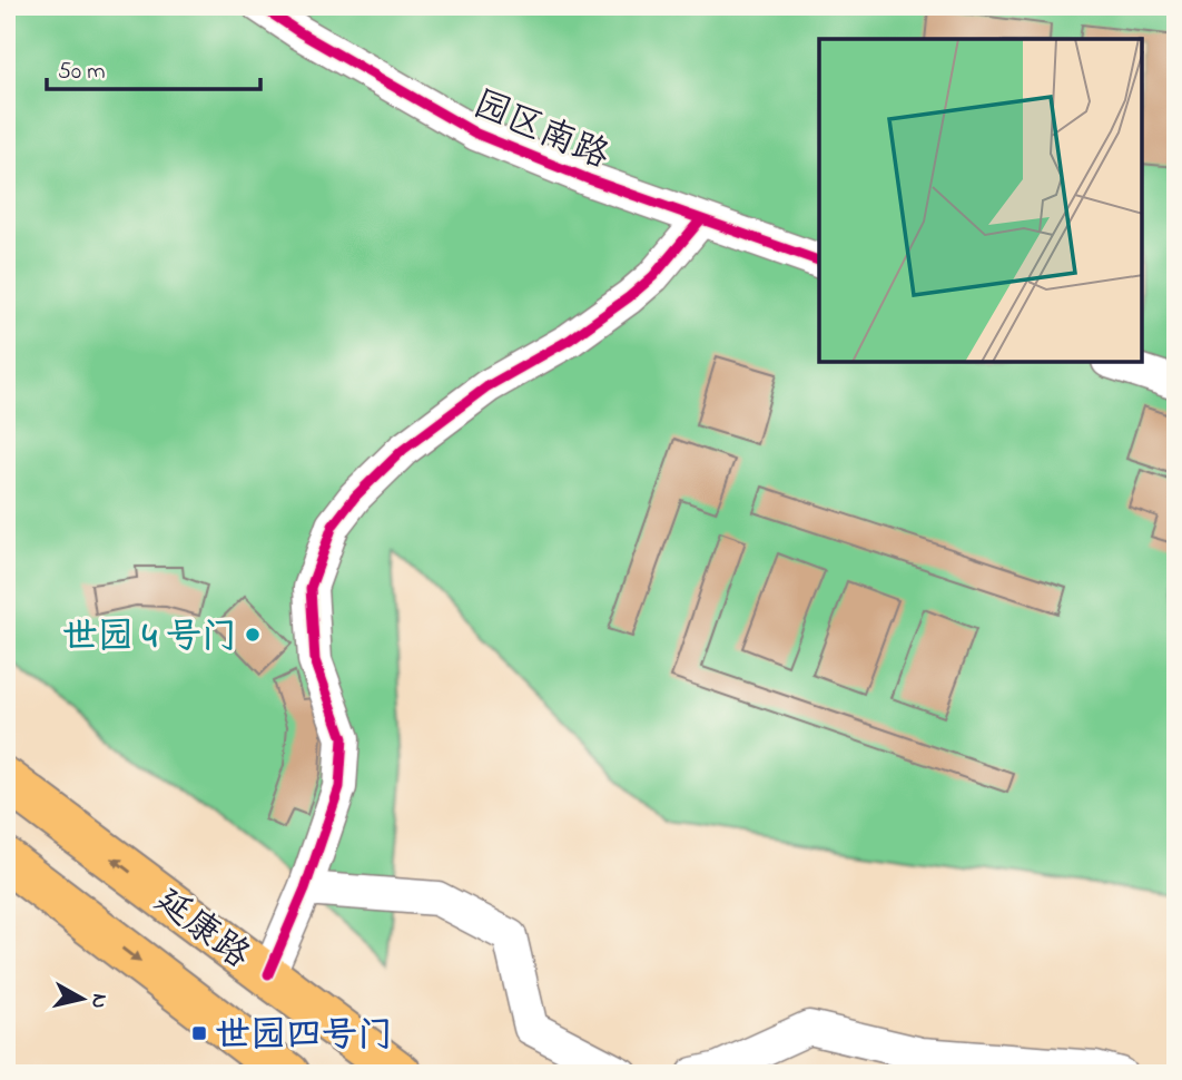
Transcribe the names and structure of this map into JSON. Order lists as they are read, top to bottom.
{
  "streets": {
    "main road": ["延康路"],
    "street": ["园区南路"]
  },
  "places": {
    "other": ["世园 4 号门"],
    "transit": ["世园四号门"]
  },
  "scale_bar": "50 m",
  "north": "right"
}
